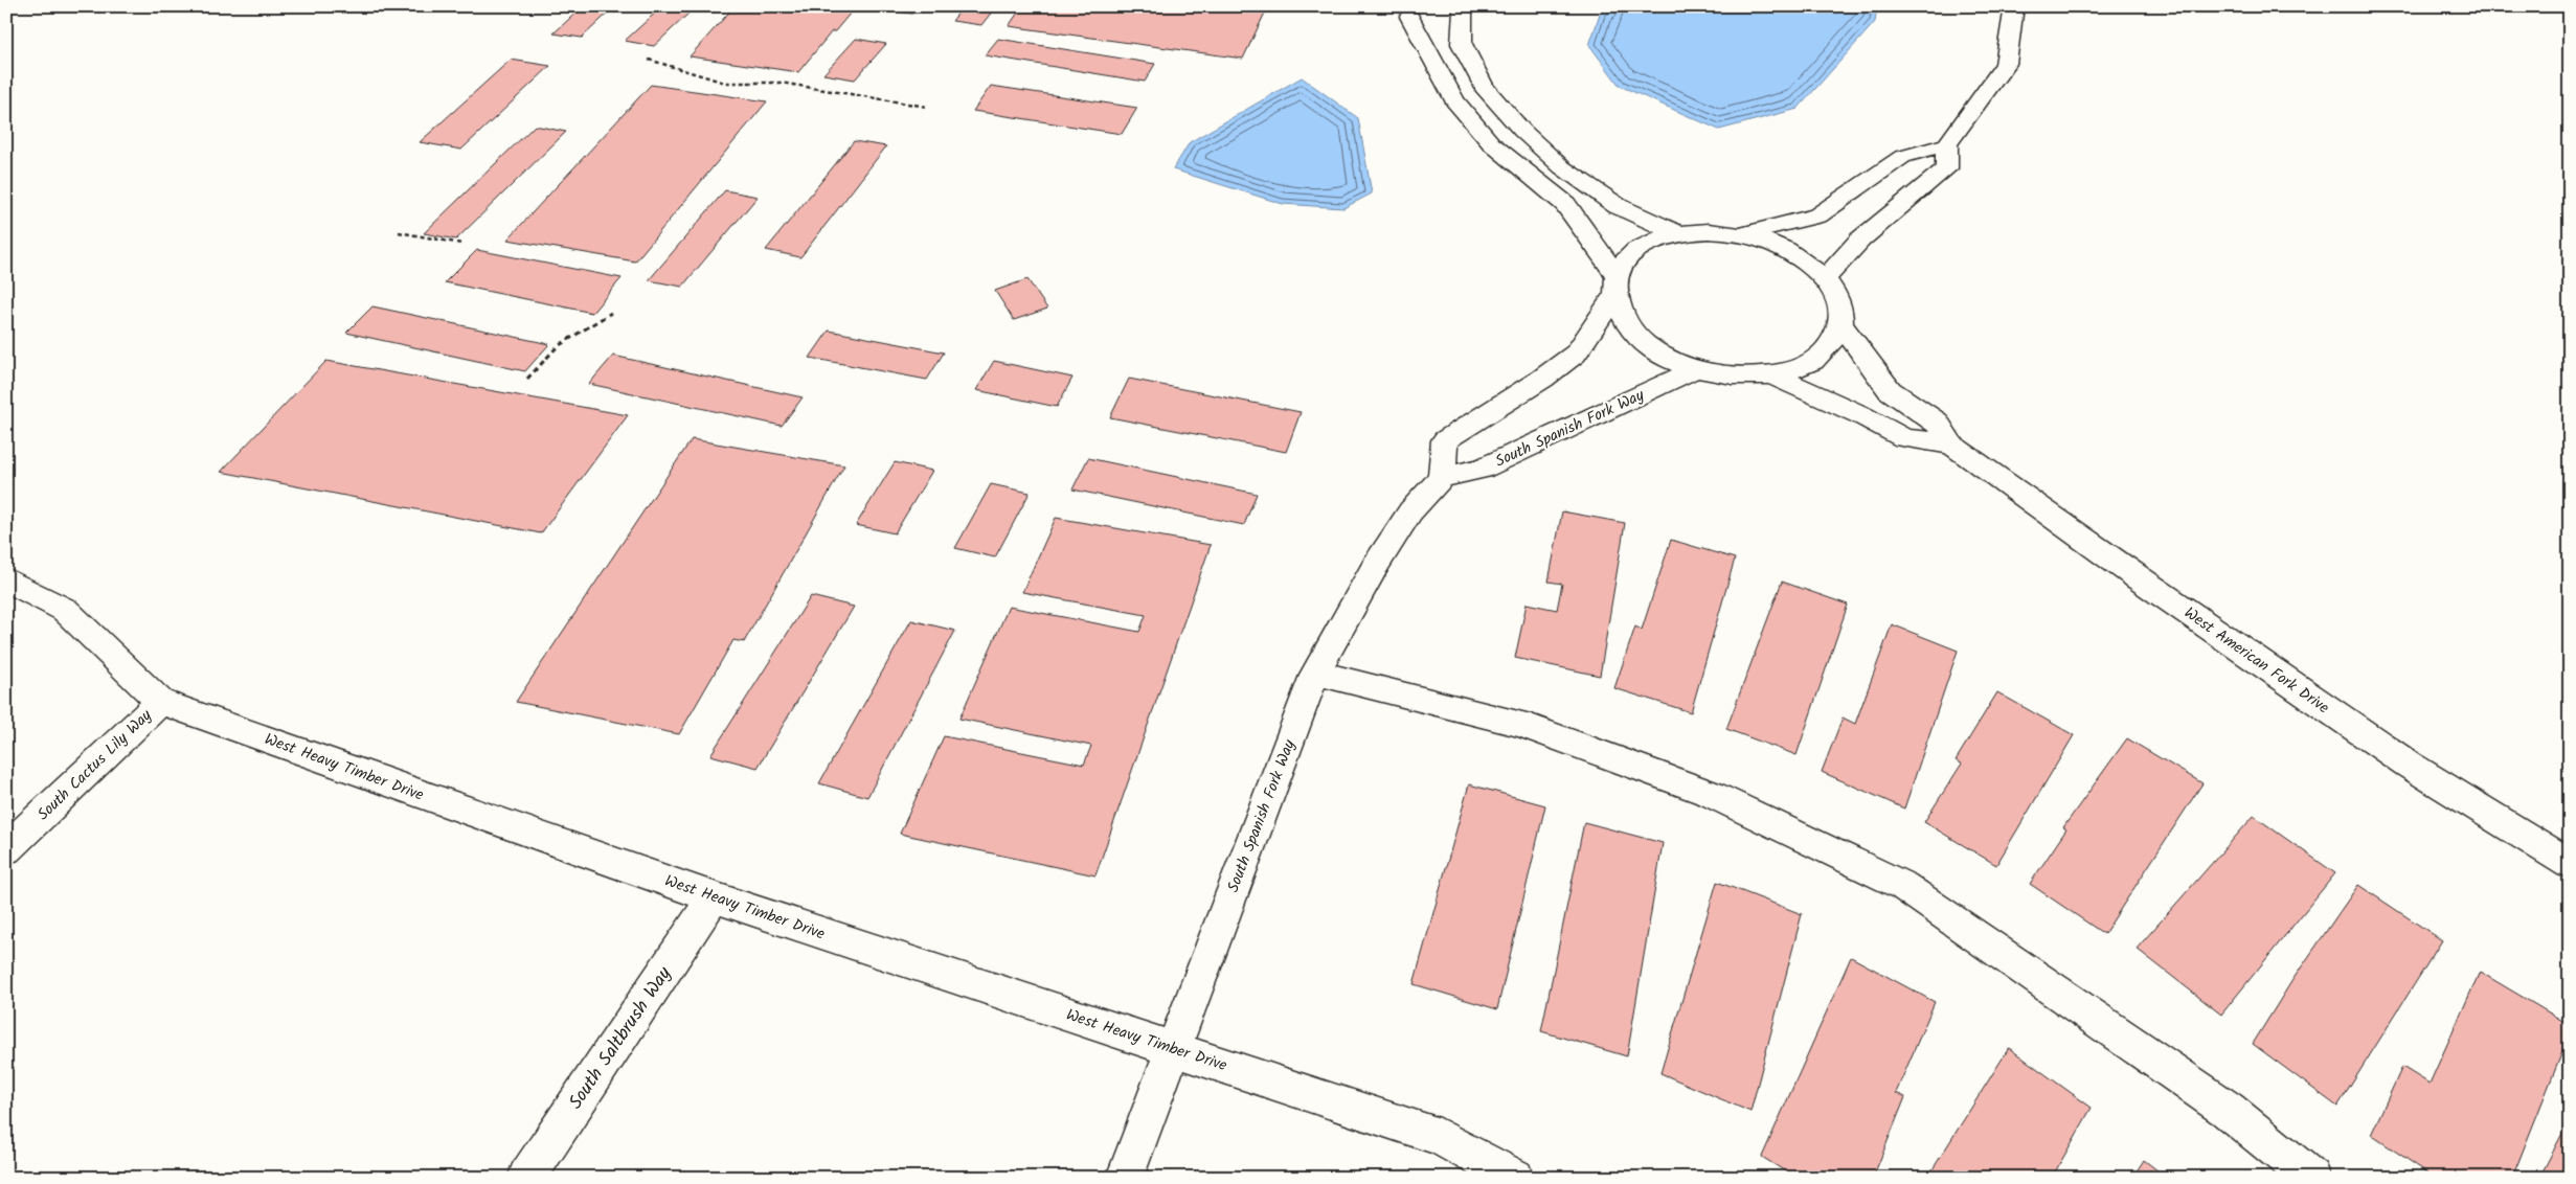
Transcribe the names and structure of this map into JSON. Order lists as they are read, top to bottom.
{
  "streets": {
    "street": [
      "South Spanish Fork Way",
      "West American Fork Drive",
      "South Cactus Lily Way",
      "West Heavy Timber Drive",
      "South Saltbrush Way"
    ]
  },
  "crossings": [
    ["South Spanish Fork Way", "West American Fork Drive"],
    ["South Spanish Fork Way", "West Heavy Timber Drive"],
    ["South Cactus Lily Way", "West Heavy Timber Drive"],
    ["West Heavy Timber Drive", "South Saltbrush Way"]
  ]
}
